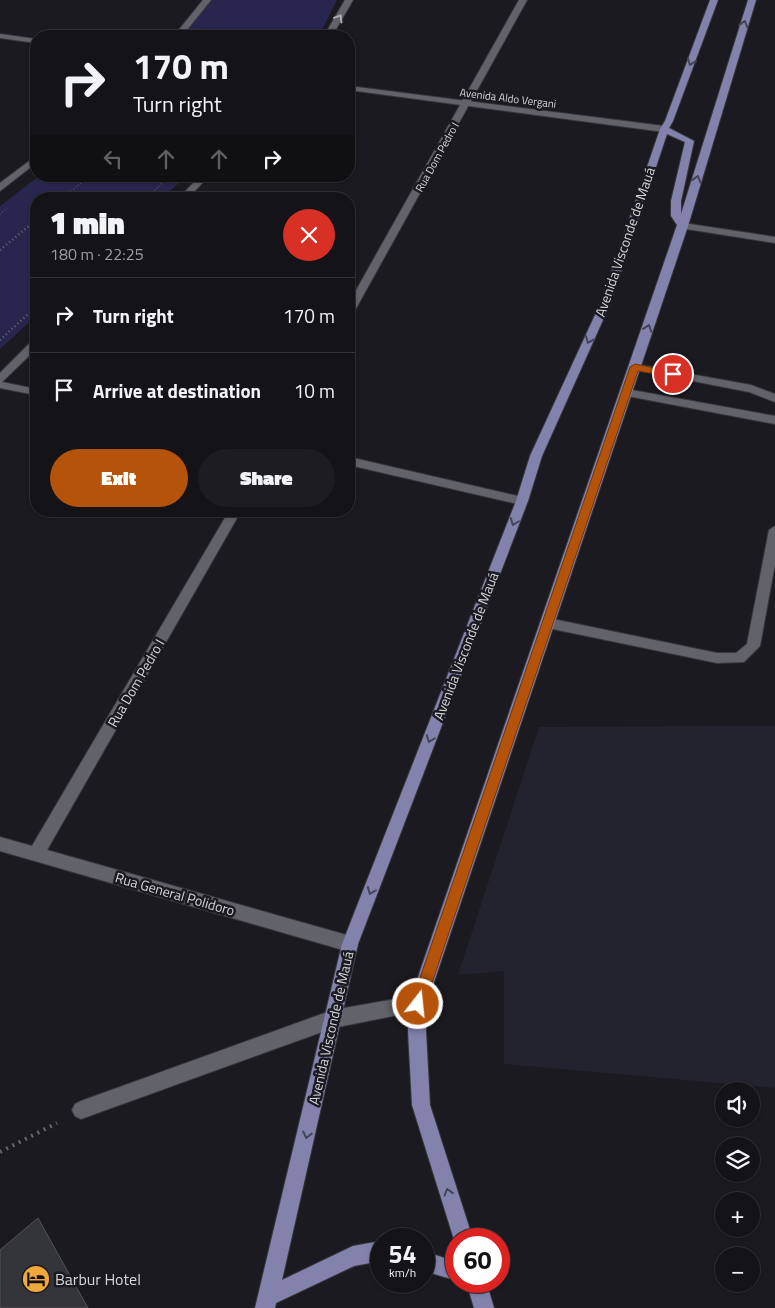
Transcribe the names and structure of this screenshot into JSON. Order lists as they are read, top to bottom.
{
  "streets": {
    "main road": ["Avenida Visconde de Mauá"],
    "street": ["Avenida Aldo Vergani", "Rua Dom Pedro I", "Rua General Polidoro"]
  },
  "crossings": [
    ["Avenida Aldo Vergani", "Rua Dom Pedro I"],
    ["Avenida Aldo Vergani", "Avenida Visconde de Mauá"],
    ["Rua Dom Pedro I", "Rua General Polidoro"],
    ["Avenida Visconde de Mauá", "Rua General Polidoro"]
  ],
  "places": {
    "hotel": ["Barbur Hotel"]
  },
  "page": {
    "turn": ["170 m", "Turn right"],
    "heading": ["1 min", "180 m · 22:25"],
    "list": [
      {
        "name": "Turn right",
        "value": "170 m"
      },
      {
        "name": "Arrive at destination",
        "value": "10 m"
      }
    ],
    "buttons": ["Exit", "Share"],
    "map_buttons": ["+", "−"],
    "speed": "54 km/h",
    "limit": "60"
  }
}
